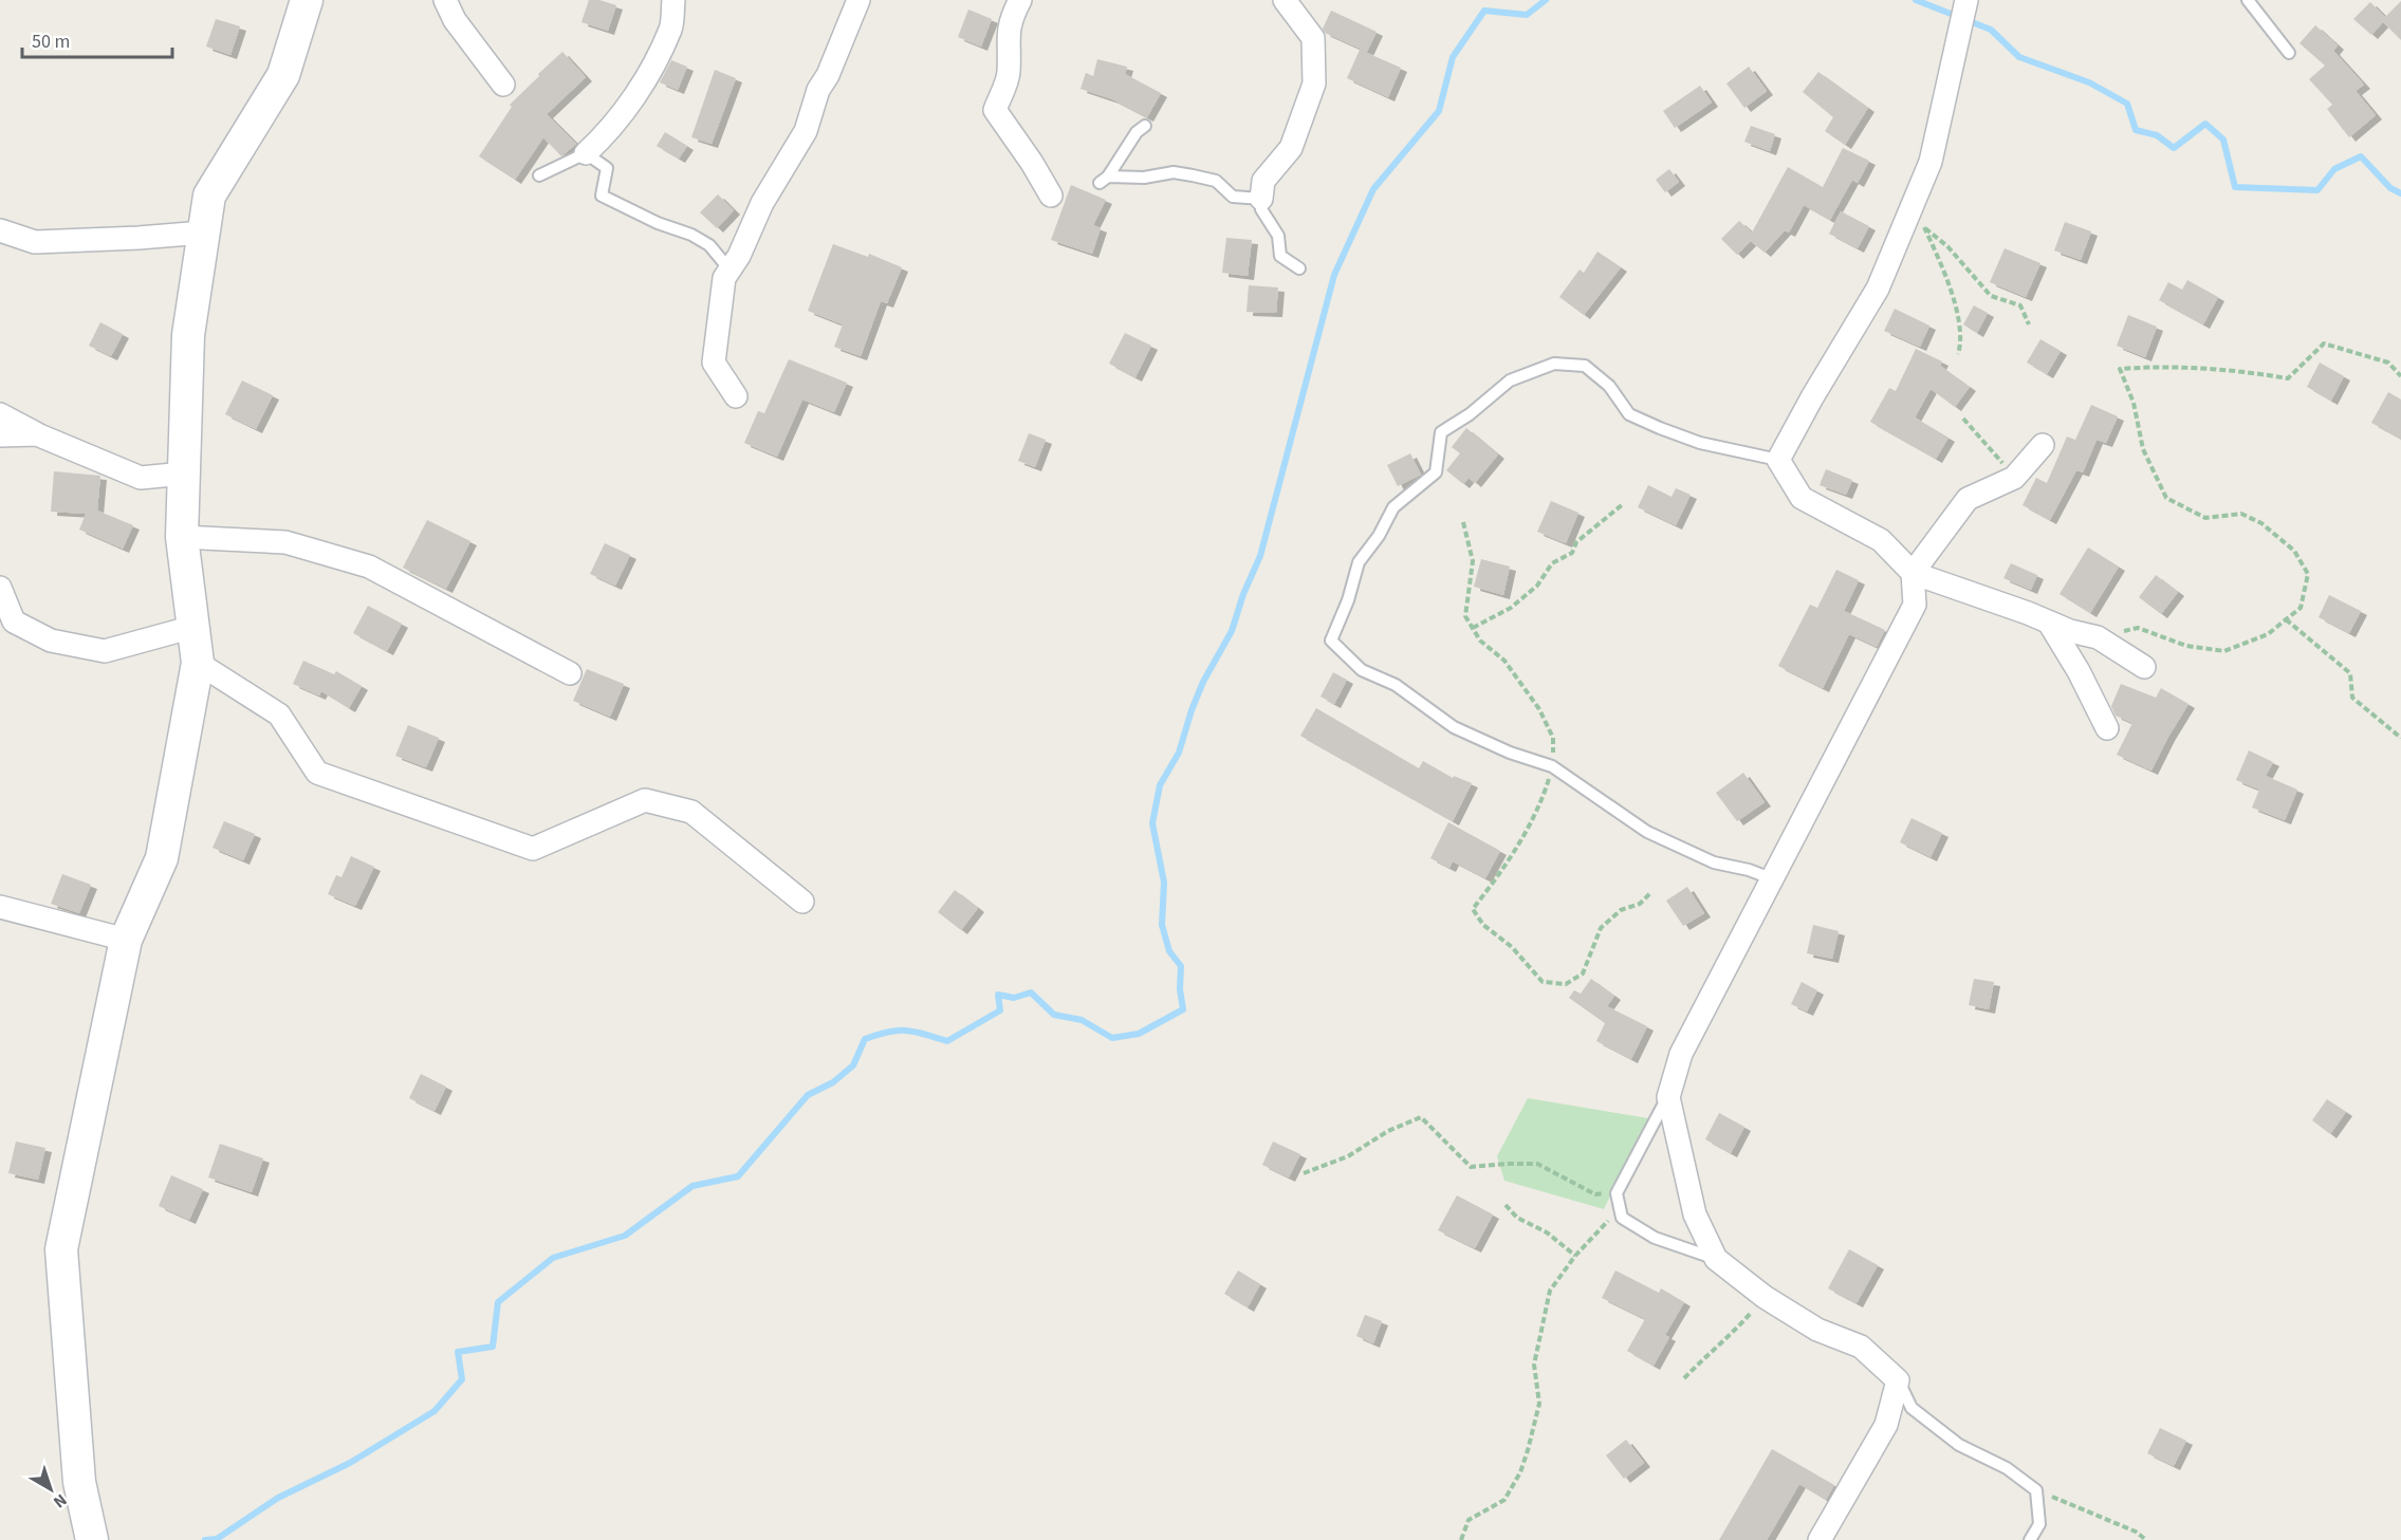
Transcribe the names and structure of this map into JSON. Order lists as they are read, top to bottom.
{
  "scale_bar": "50 m",
  "north": "bottom right"
}
